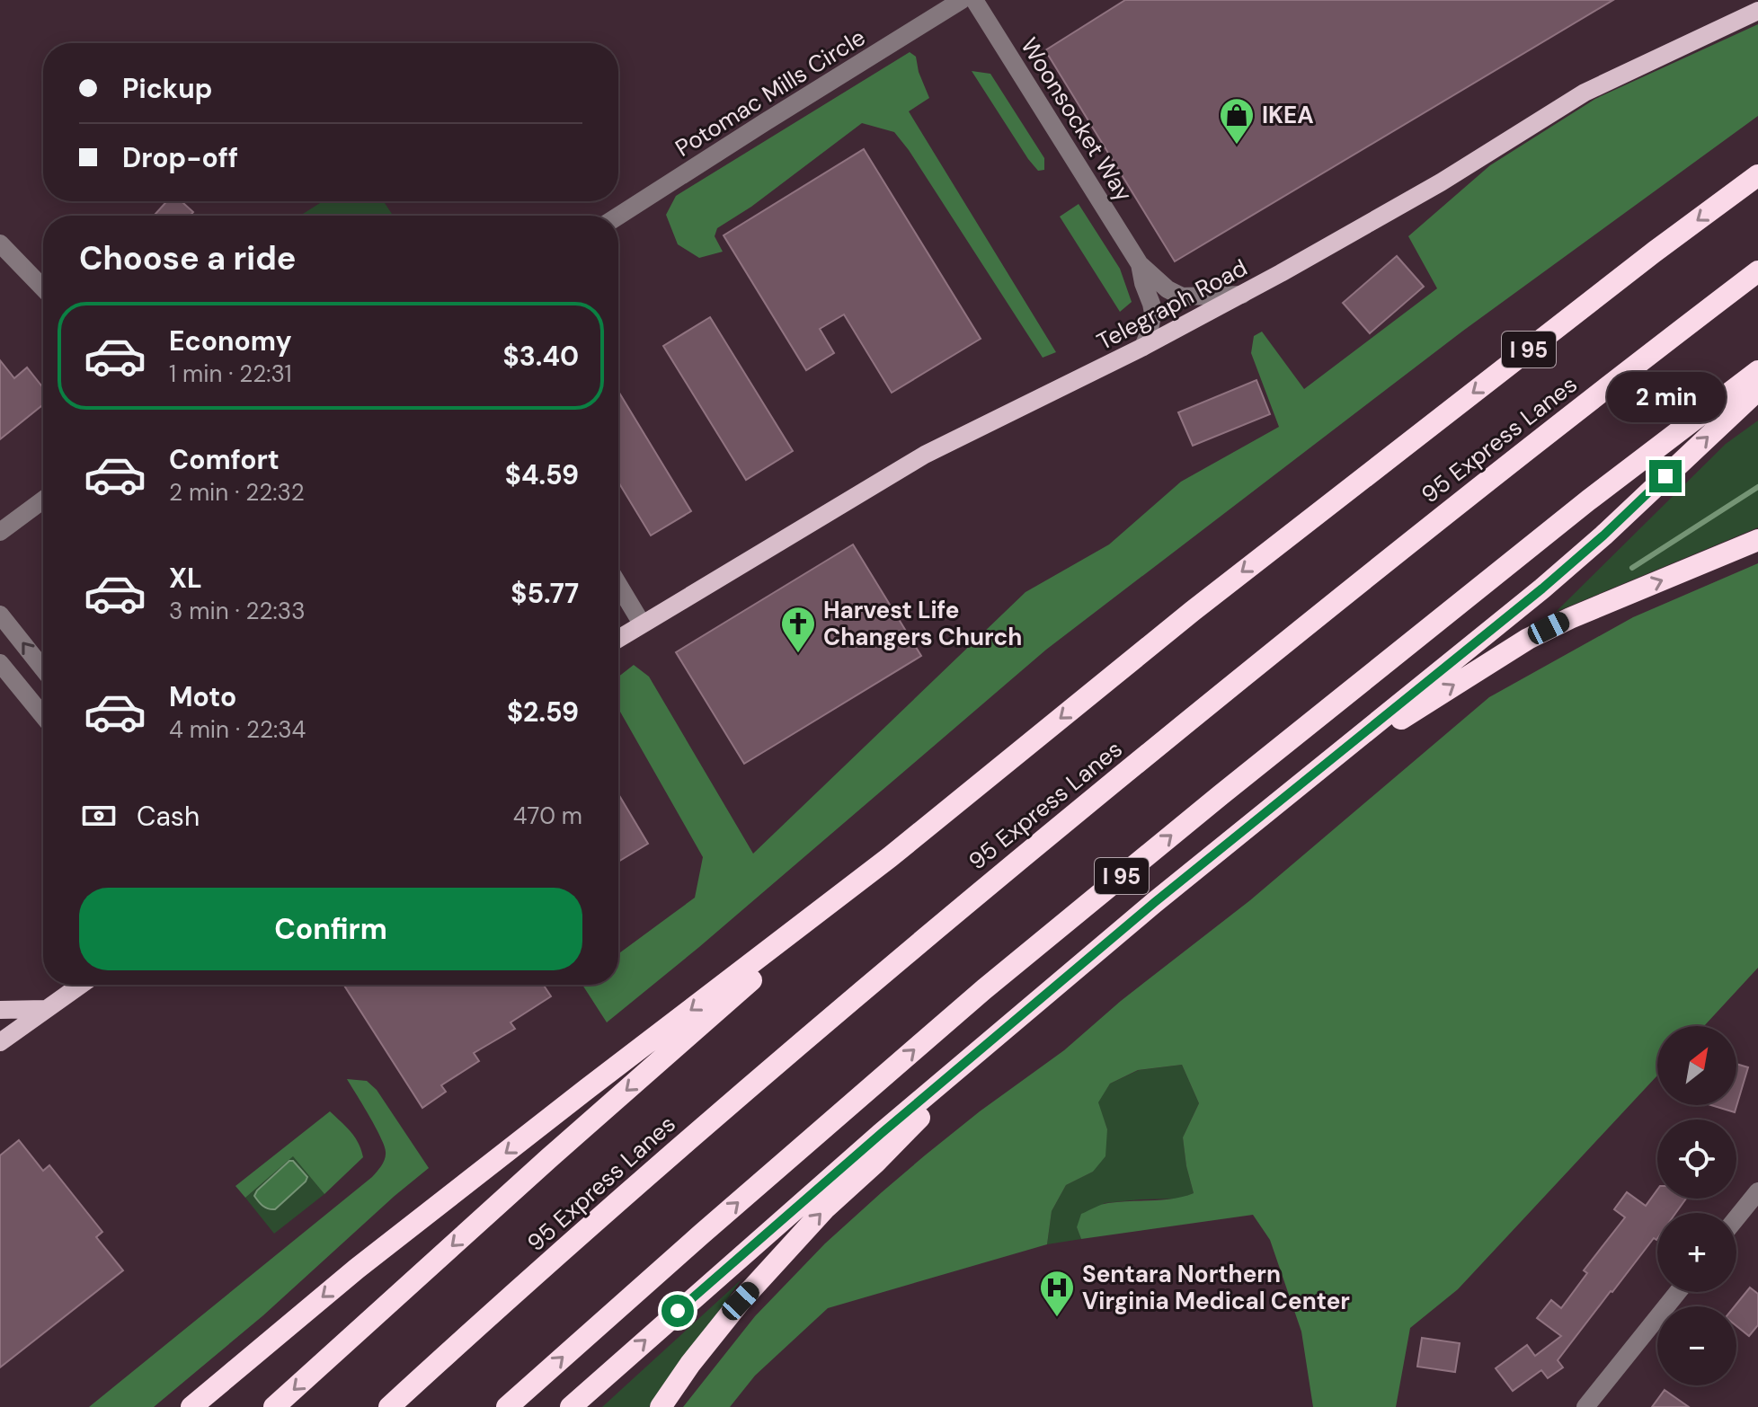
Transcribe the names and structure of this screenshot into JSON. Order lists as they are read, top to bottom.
{
  "streets": {
    "highway": ["I 95", "95 Express Lanes"],
    "main road": ["Telegraph Road"],
    "street": ["Potomac Mills Circle", "Woonsocket Way"]
  },
  "crossings": [
    ["Woonsocket Way", "Telegraph Road"]
  ],
  "places": {
    "shop": ["IKEA"],
    "church": ["Harvest Life Changers Church"],
    "hospital": ["Sentara Northern Virginia Medical Center"]
  },
  "north": "top right",
  "page": {
    "banner": ["Pickup", "Drop-off"],
    "heading": "Choose a ride",
    "list": [
      {
        "name": "Economy",
        "note": "1 min · 22:31",
        "value": "$3.40"
      },
      {
        "name": "Comfort",
        "note": "2 min · 22:32",
        "value": "$4.59"
      },
      {
        "name": "XL",
        "note": "3 min · 22:33",
        "value": "$5.77"
      },
      {
        "name": "Moto",
        "note": "4 min · 22:34",
        "value": "$2.59"
      }
    ],
    "bubble": "2 min",
    "pay": ["Cash", "470 m"],
    "buttons": "Confirm",
    "map_buttons": ["+", "−"]
  }
}
